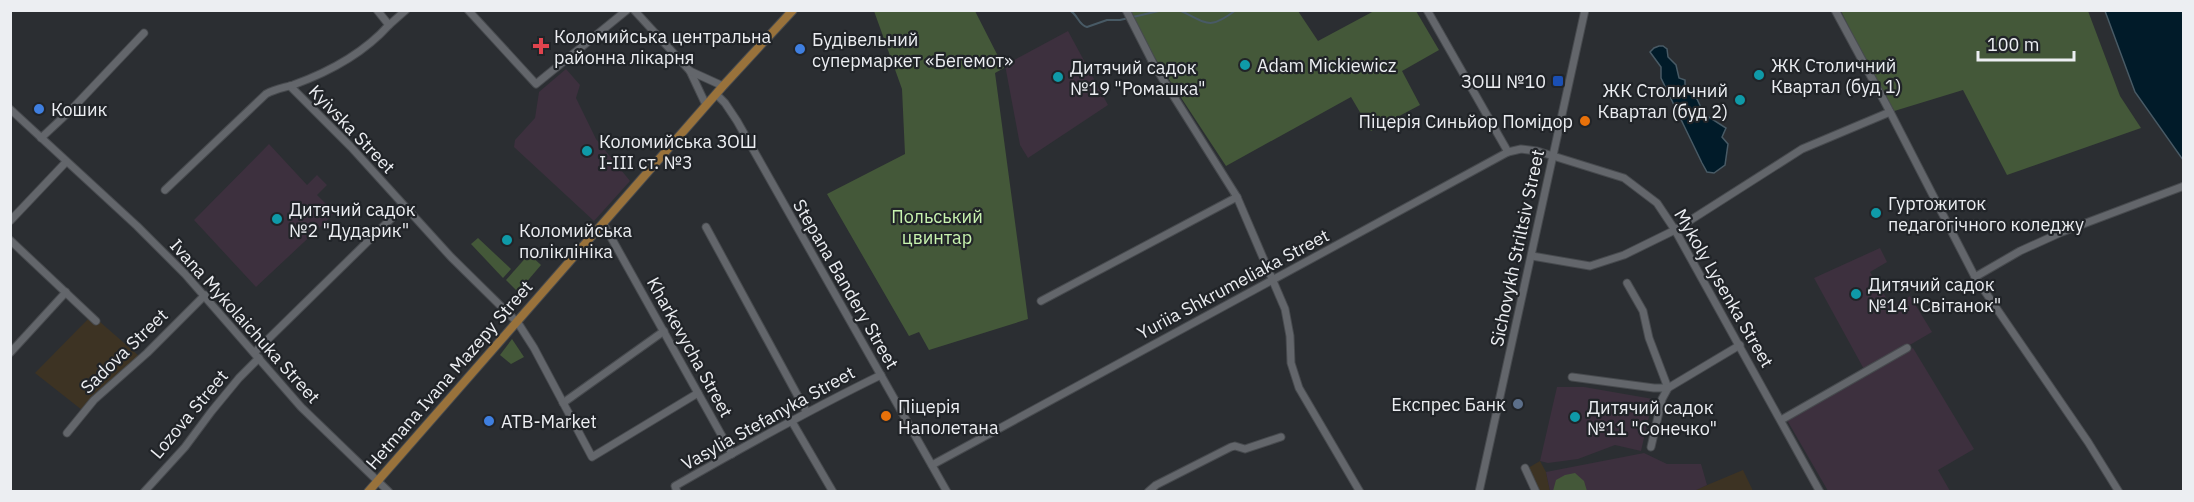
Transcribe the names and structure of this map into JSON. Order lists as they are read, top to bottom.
{
  "streets": {
    "main road": ["Hetmana Ivana Mazepy Street"],
    "street": [
      "Kyivska Street",
      "Sichovykh Striltsiv Street",
      "Stepana Bandery Street",
      "Yuriia Shkrumeliaka Street",
      "Mykoly Lysenka Street",
      "Ivana Mykolaichuka Street",
      "Kharkevycha Street",
      "Sadova Street",
      "Lozova Street",
      "Vasylia Stefanyka Street"
    ]
  },
  "crossings": [
    ["Kyivska Street", "Kharkevycha Street"],
    ["Kyivska Street", "Hetmana Ivana Mazepy Street"],
    ["Kyivska Street", "Lozova Street"],
    ["Sichovykh Striltsiv Street", "Yuriia Shkrumeliaka Street"],
    ["Sichovykh Striltsiv Street", "Mykoly Lysenka Street"],
    ["Stepana Bandery Street", "Yuriia Shkrumeliaka Street"],
    ["Stepana Bandery Street", "Hetmana Ivana Mazepy Street"],
    ["Stepana Bandery Street", "Vasylia Stefanyka Street"],
    ["Yuriia Shkrumeliaka Street", "Mykoly Lysenka Street"],
    ["Ivana Mykolaichuka Street", "Sadova Street"],
    ["Ivana Mykolaichuka Street", "Hetmana Ivana Mazepy Street"],
    ["Ivana Mykolaichuka Street", "Lozova Street"],
    ["Kharkevycha Street", "Hetmana Ivana Mazepy Street"],
    ["Kharkevycha Street", "Vasylia Stefanyka Street"]
  ],
  "parks": ["Польський цвинтар"],
  "places": {
    "health": ["Коломийська центральна районна лікарня"],
    "other": [
      "Будівельний супермаркет «Бегемот»",
      "Adam Mickiewicz",
      "ЖК Столичний Квартал (буд 1)",
      "Дитячий садок №19 \"Ромашка\"",
      "ЖК Столичний Квартал (буд 2)",
      "Кошик",
      "Піцерія Синьйор Помідор",
      "Коломийська ЗОШ І-ІІІ ст. №3",
      "Гуртожиток педагогічного коледжу",
      "Дитячий садок №2 \"Дударик\"",
      "Коломийська поліклініка",
      "Дитячий садок №14 \"Світанок\"",
      "Експрес Банк",
      "Піцерія Наполетана",
      "Дитячий садок №11 \"Сонечко\"",
      "ATB-Market"
    ],
    "transit": ["ЗОШ №10"]
  },
  "scale_bar": "100 m"
}
